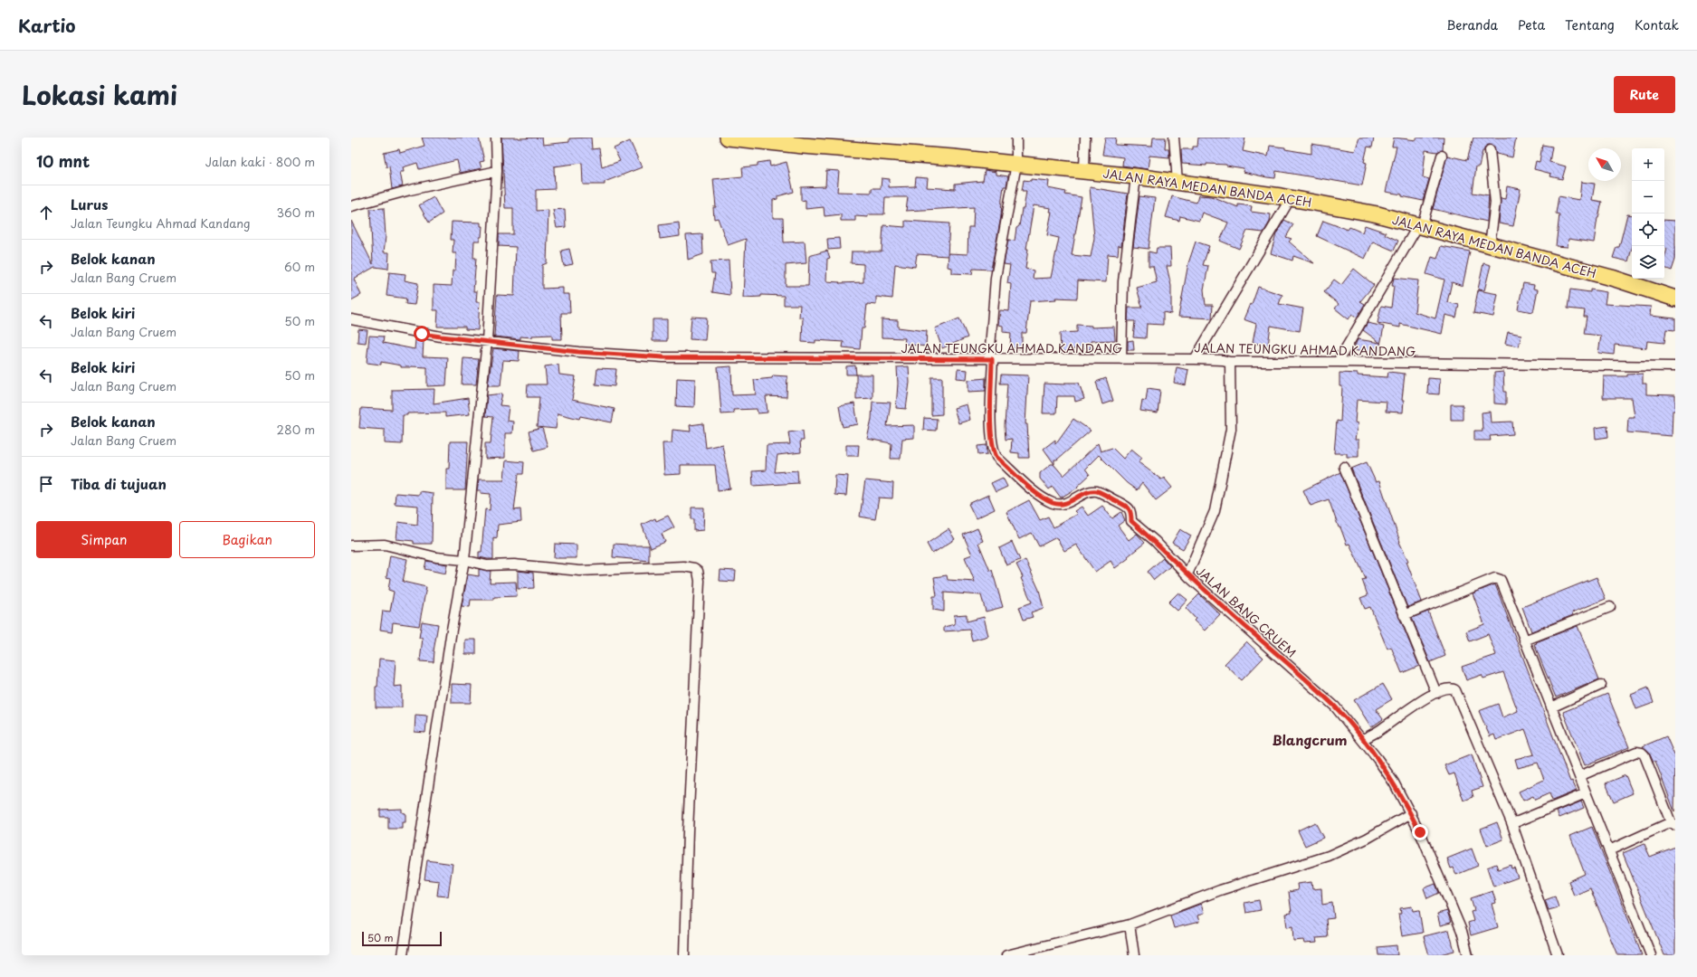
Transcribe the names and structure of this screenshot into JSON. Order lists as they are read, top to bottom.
{
  "streets": {
    "highway": ["JALAN RAYA MEDAN BANDA ACEH"],
    "street": ["JALAN TEUNGKU AHMAD KANDANG", "JALAN BANG CRUEM"]
  },
  "crossings": [
    ["JALAN TEUNGKU AHMAD KANDANG", "JALAN BANG CRUEM"]
  ],
  "districts": ["Blangcrum"],
  "scale_bar": "50 m",
  "north": "top left",
  "page": {
    "header": "Kartio",
    "nav": [
      "Beranda",
      "Peta",
      "Tentang",
      "Kontak"
    ],
    "title": "Lokasi kami",
    "buttons": [
      "Rute",
      ["Simpan", "Bagikan"]
    ],
    "heading": ["10 mnt", "Jalan kaki · 800 m"],
    "map_buttons": ["+", "−"],
    "list": [
      ["Lurus", "Jalan Teungku Ahmad Kandang", "360 m"],
      ["Belok kanan", "Jalan Bang Cruem", "60 m"],
      ["Belok kiri", "Jalan Bang Cruem", "50 m"],
      ["Belok kiri", "Jalan Bang Cruem", "50 m"],
      ["Belok kanan", "Jalan Bang Cruem", "280 m"],
      "Tiba di tujuan"
    ],
    "scale": "50 m"
  }
}
